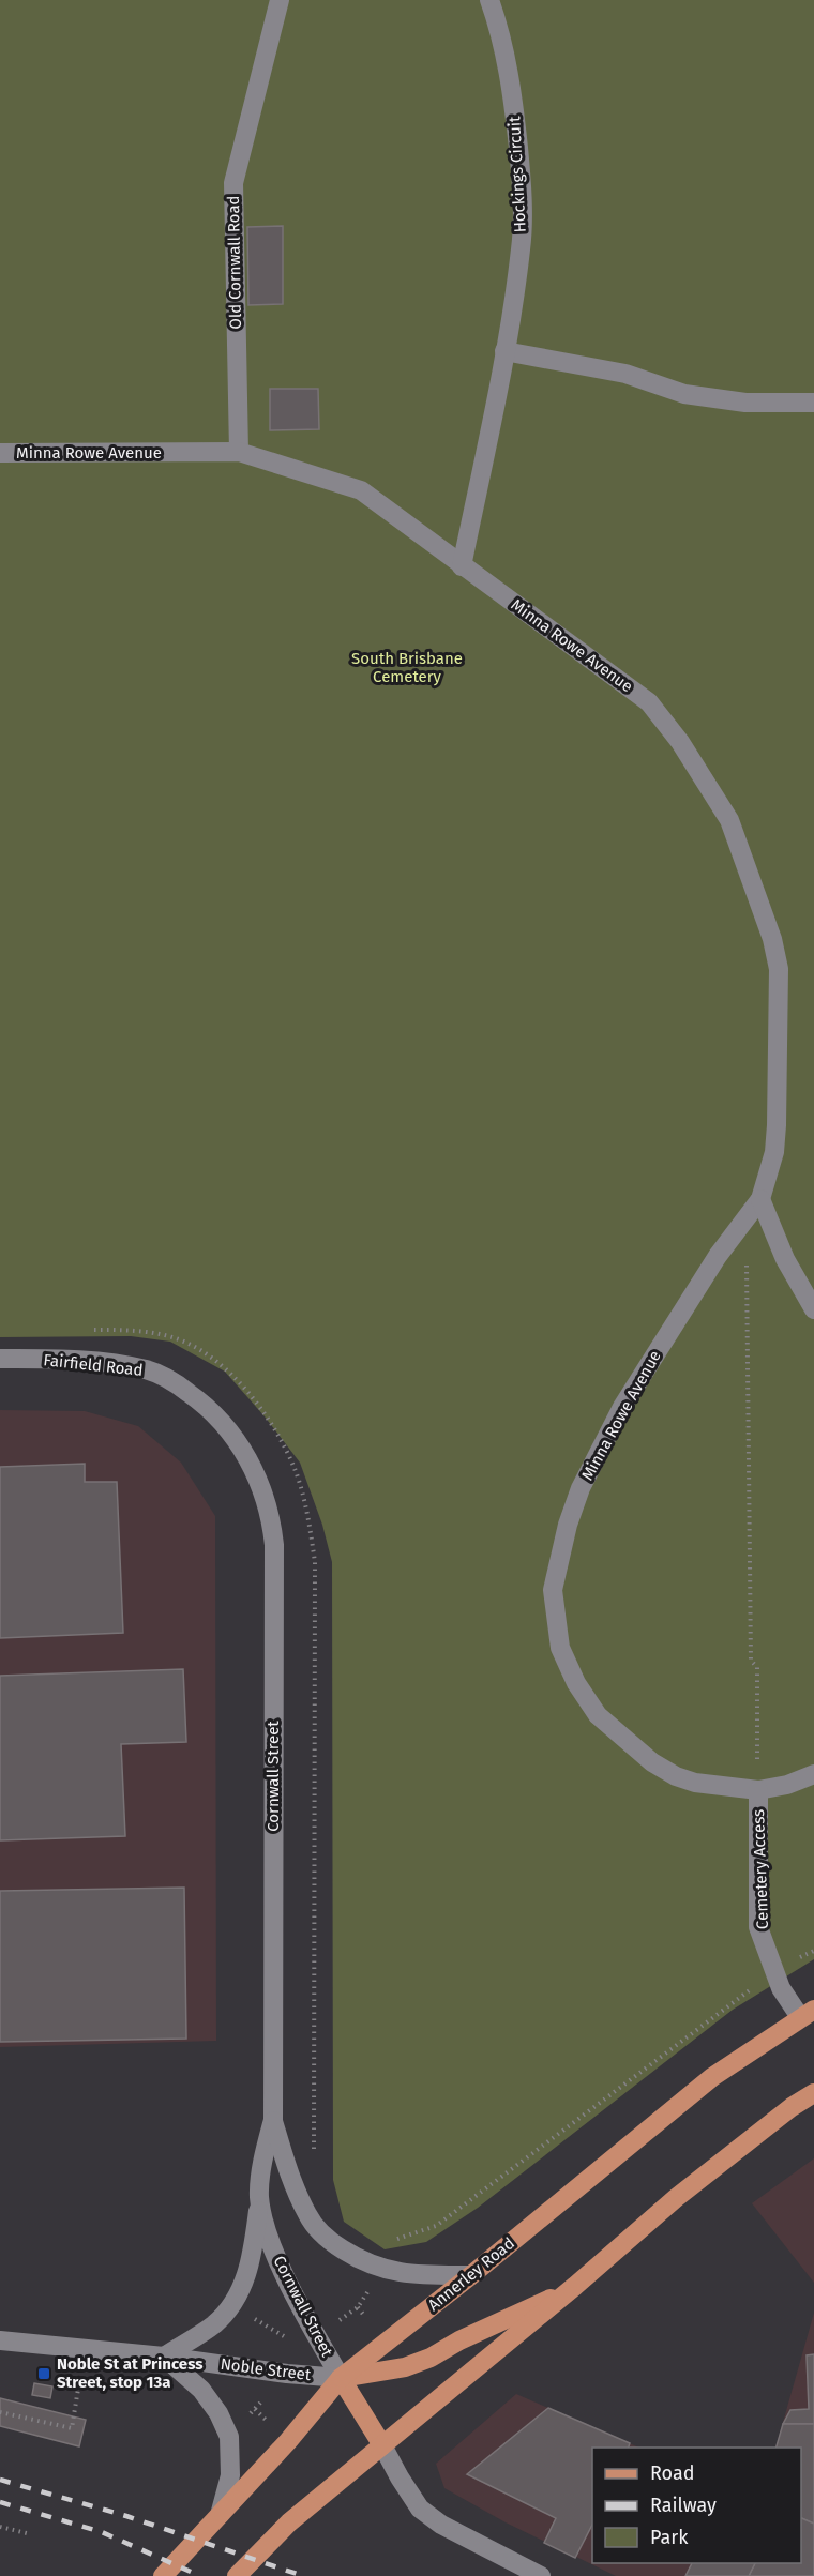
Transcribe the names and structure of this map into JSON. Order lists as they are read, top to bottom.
{
  "streets": {
    "main road": [
      "Hockings Circuit",
      "Old Cornwall Road",
      "Minna Rowe Avenue",
      "Fairfield Road",
      "Cornwall Street",
      "Cemetery Access",
      "Annerley Road",
      "Noble Street"
    ]
  },
  "crossings": [
    ["Hockings Circuit", "Minna Rowe Avenue"],
    ["Old Cornwall Road", "Minna Rowe Avenue"],
    ["Minna Rowe Avenue", "Cemetery Access"],
    ["Fairfield Road", "Cornwall Street"],
    ["Cornwall Street", "Annerley Road"],
    ["Cornwall Street", "Noble Street"],
    ["Cemetery Access", "Annerley Road"],
    ["Annerley Road", "Noble Street"]
  ],
  "parks": ["South Brisbane Cemetery"],
  "places": {
    "transit": ["Noble St at Princess Street, stop 13a"]
  },
  "legend": ["Road", "Railway", "Park"]
}
